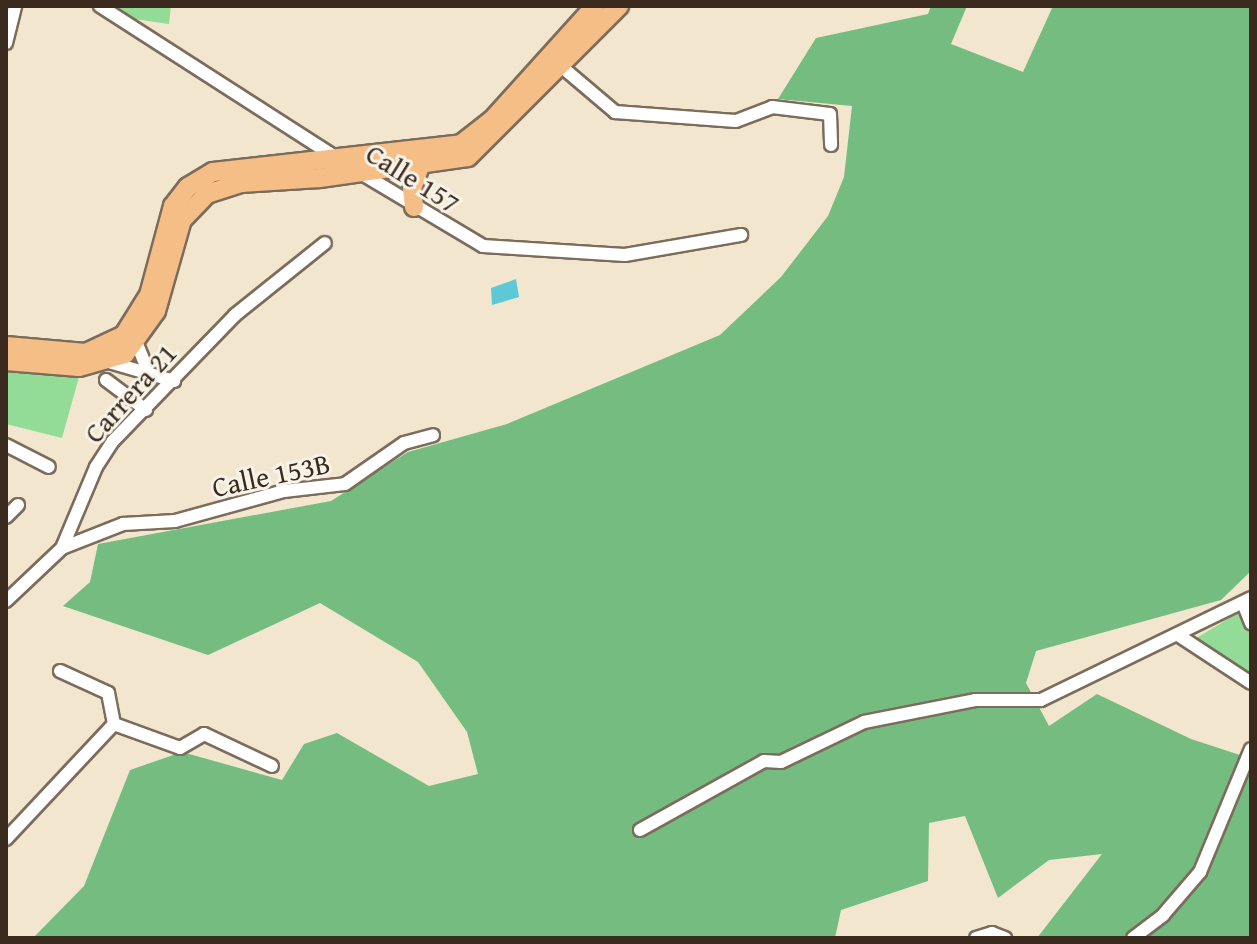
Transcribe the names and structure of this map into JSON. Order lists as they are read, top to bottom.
{
  "streets": {
    "street": ["Calle 157", "Carrera 21", "Calle 153B"]
  },
  "crossings": [
    ["Carrera 21", "Calle 153B"]
  ]
}
